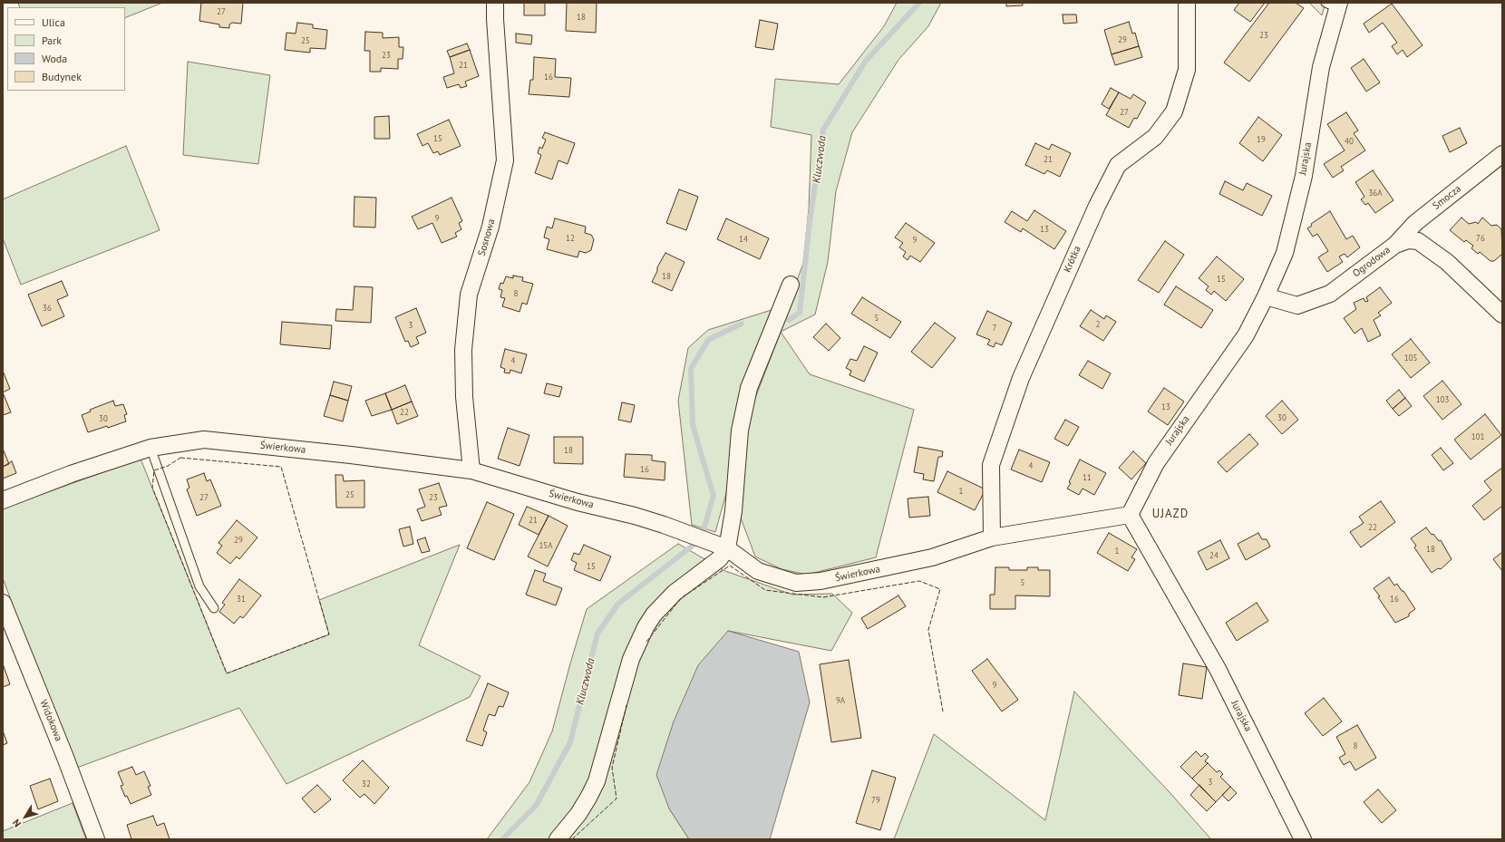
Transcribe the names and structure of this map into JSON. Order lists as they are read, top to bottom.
{
  "streets": {
    "street": [
      "Jurajska",
      "Smocza",
      "Sosnowa",
      "Krótka",
      "Ogrodowa",
      "Świerkowa",
      "Widokowa"
    ]
  },
  "crossings": [
    ["Jurajska", "Ogrodowa"],
    ["Jurajska", "Świerkowa"],
    ["Smocza", "Ogrodowa"],
    ["Sosnowa", "Świerkowa"],
    ["Krótka", "Świerkowa"]
  ],
  "districts": ["UJAZD"],
  "water": ["Kluczwoda"],
  "house_numbers": [
    "27",
    "18",
    "23",
    "29",
    "25",
    "23",
    "21",
    "16",
    "27",
    "15",
    "19",
    "40",
    "21",
    "36A",
    "9",
    "13",
    "12",
    "76",
    "14",
    "9",
    "18",
    "15",
    "8",
    "36",
    "5",
    "2",
    "3",
    "7",
    "105",
    "4",
    "103",
    "13",
    "22",
    "30",
    "30",
    "101",
    "18",
    "4",
    "16",
    "11",
    "1",
    "25",
    "27",
    "23",
    "21",
    "22",
    "29",
    "15A",
    "18",
    "1",
    "24",
    "15",
    "5",
    "31",
    "16",
    "9",
    "9A",
    "8",
    "3",
    "32",
    "79"
  ],
  "legend": [
    "Ulica",
    "Park",
    "Woda",
    "Budynek"
  ],
  "north": "bottom left"
}
